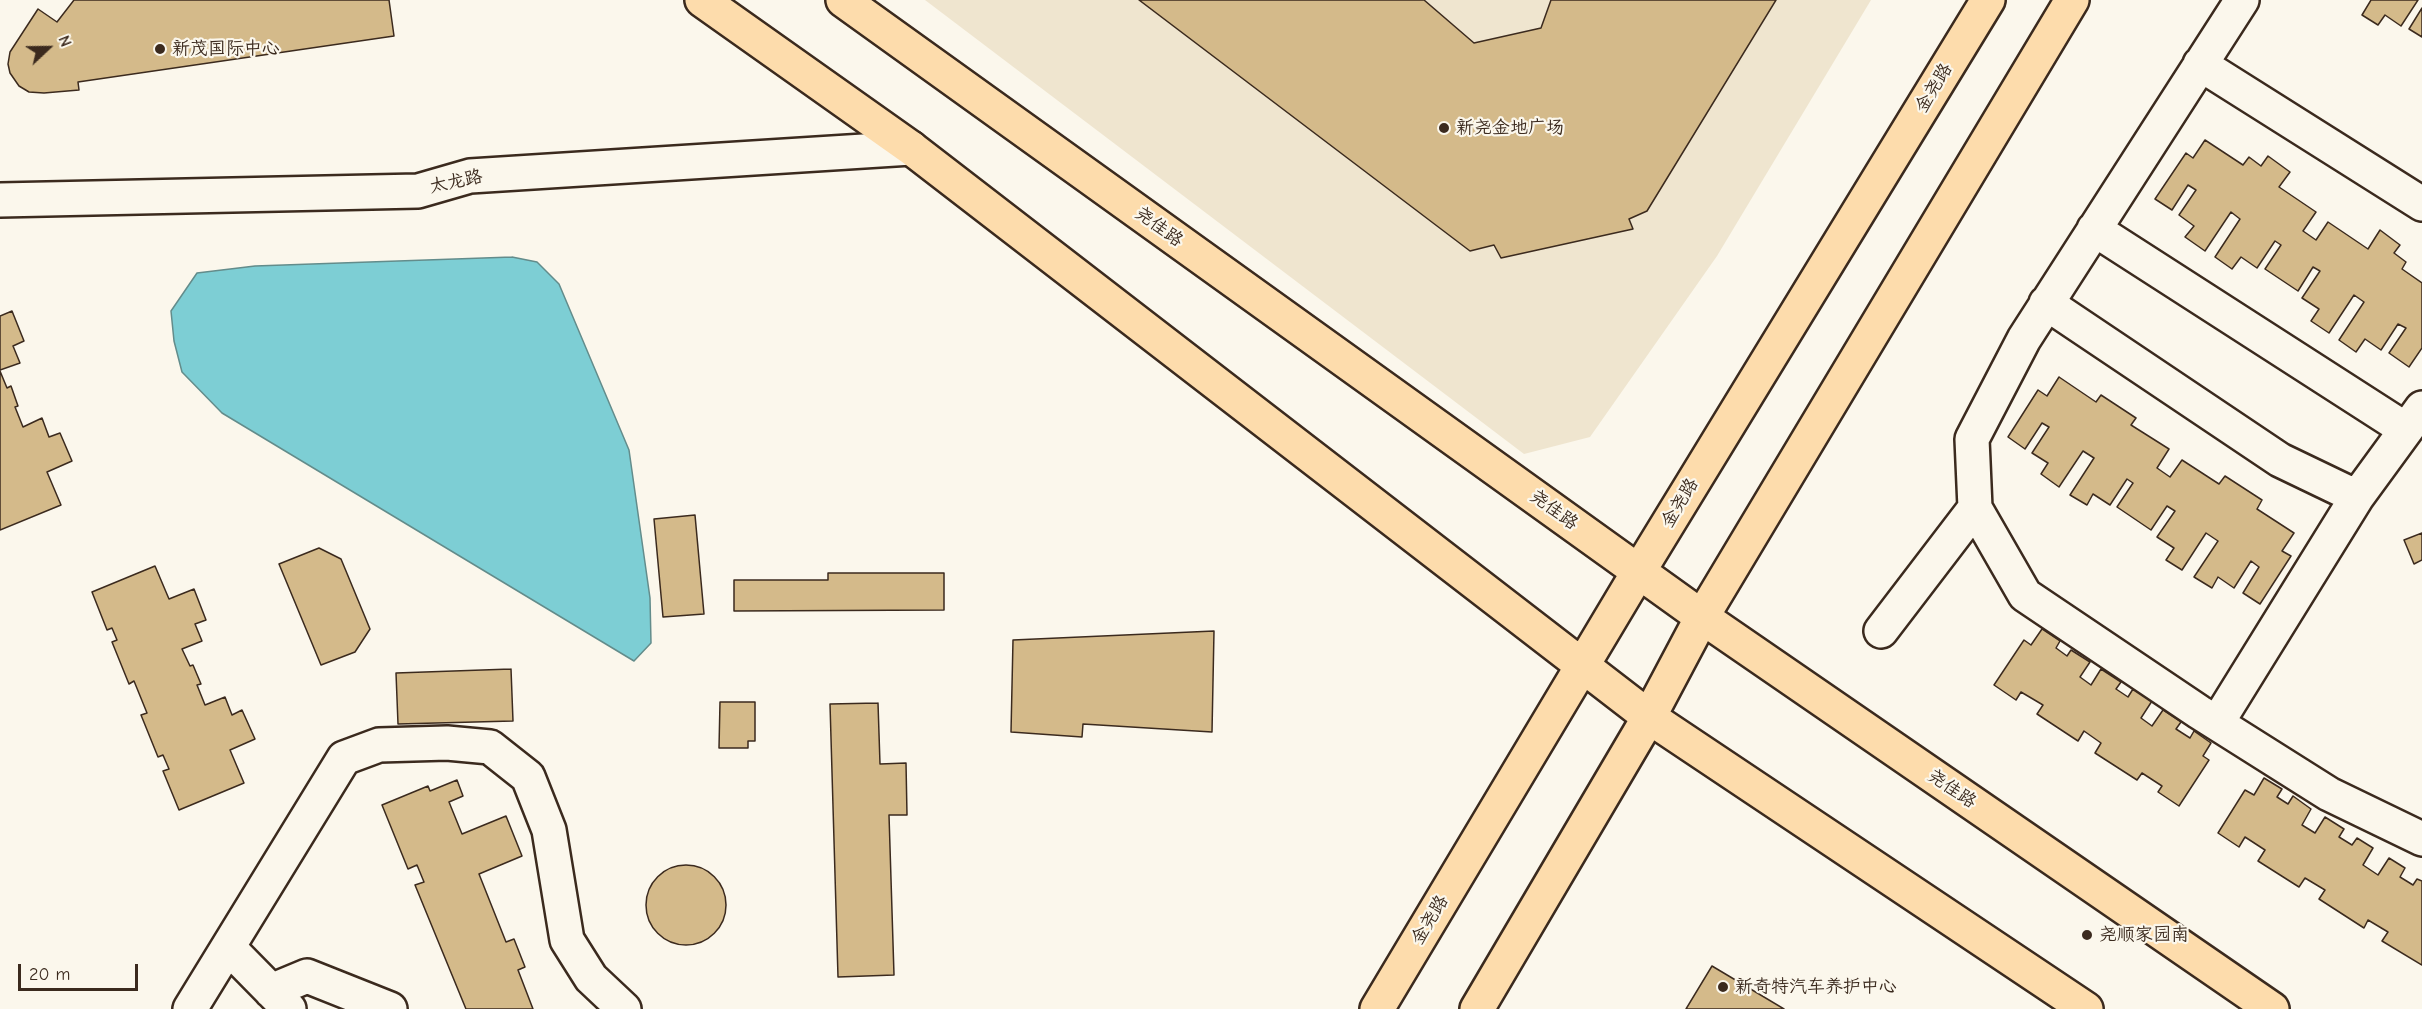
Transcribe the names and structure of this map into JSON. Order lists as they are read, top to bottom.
{
  "streets": {
    "main road": ["金尧路", "尧佳路"],
    "street": ["太龙路"]
  },
  "crossings": [
    ["金尧路", "尧佳路"]
  ],
  "places": [
    "新茂国际中心",
    "新尧金地广场",
    "尧顺家园南",
    "新奇特汽车养护中心"
  ],
  "scale_bar": "20 m",
  "north": "right"
}
